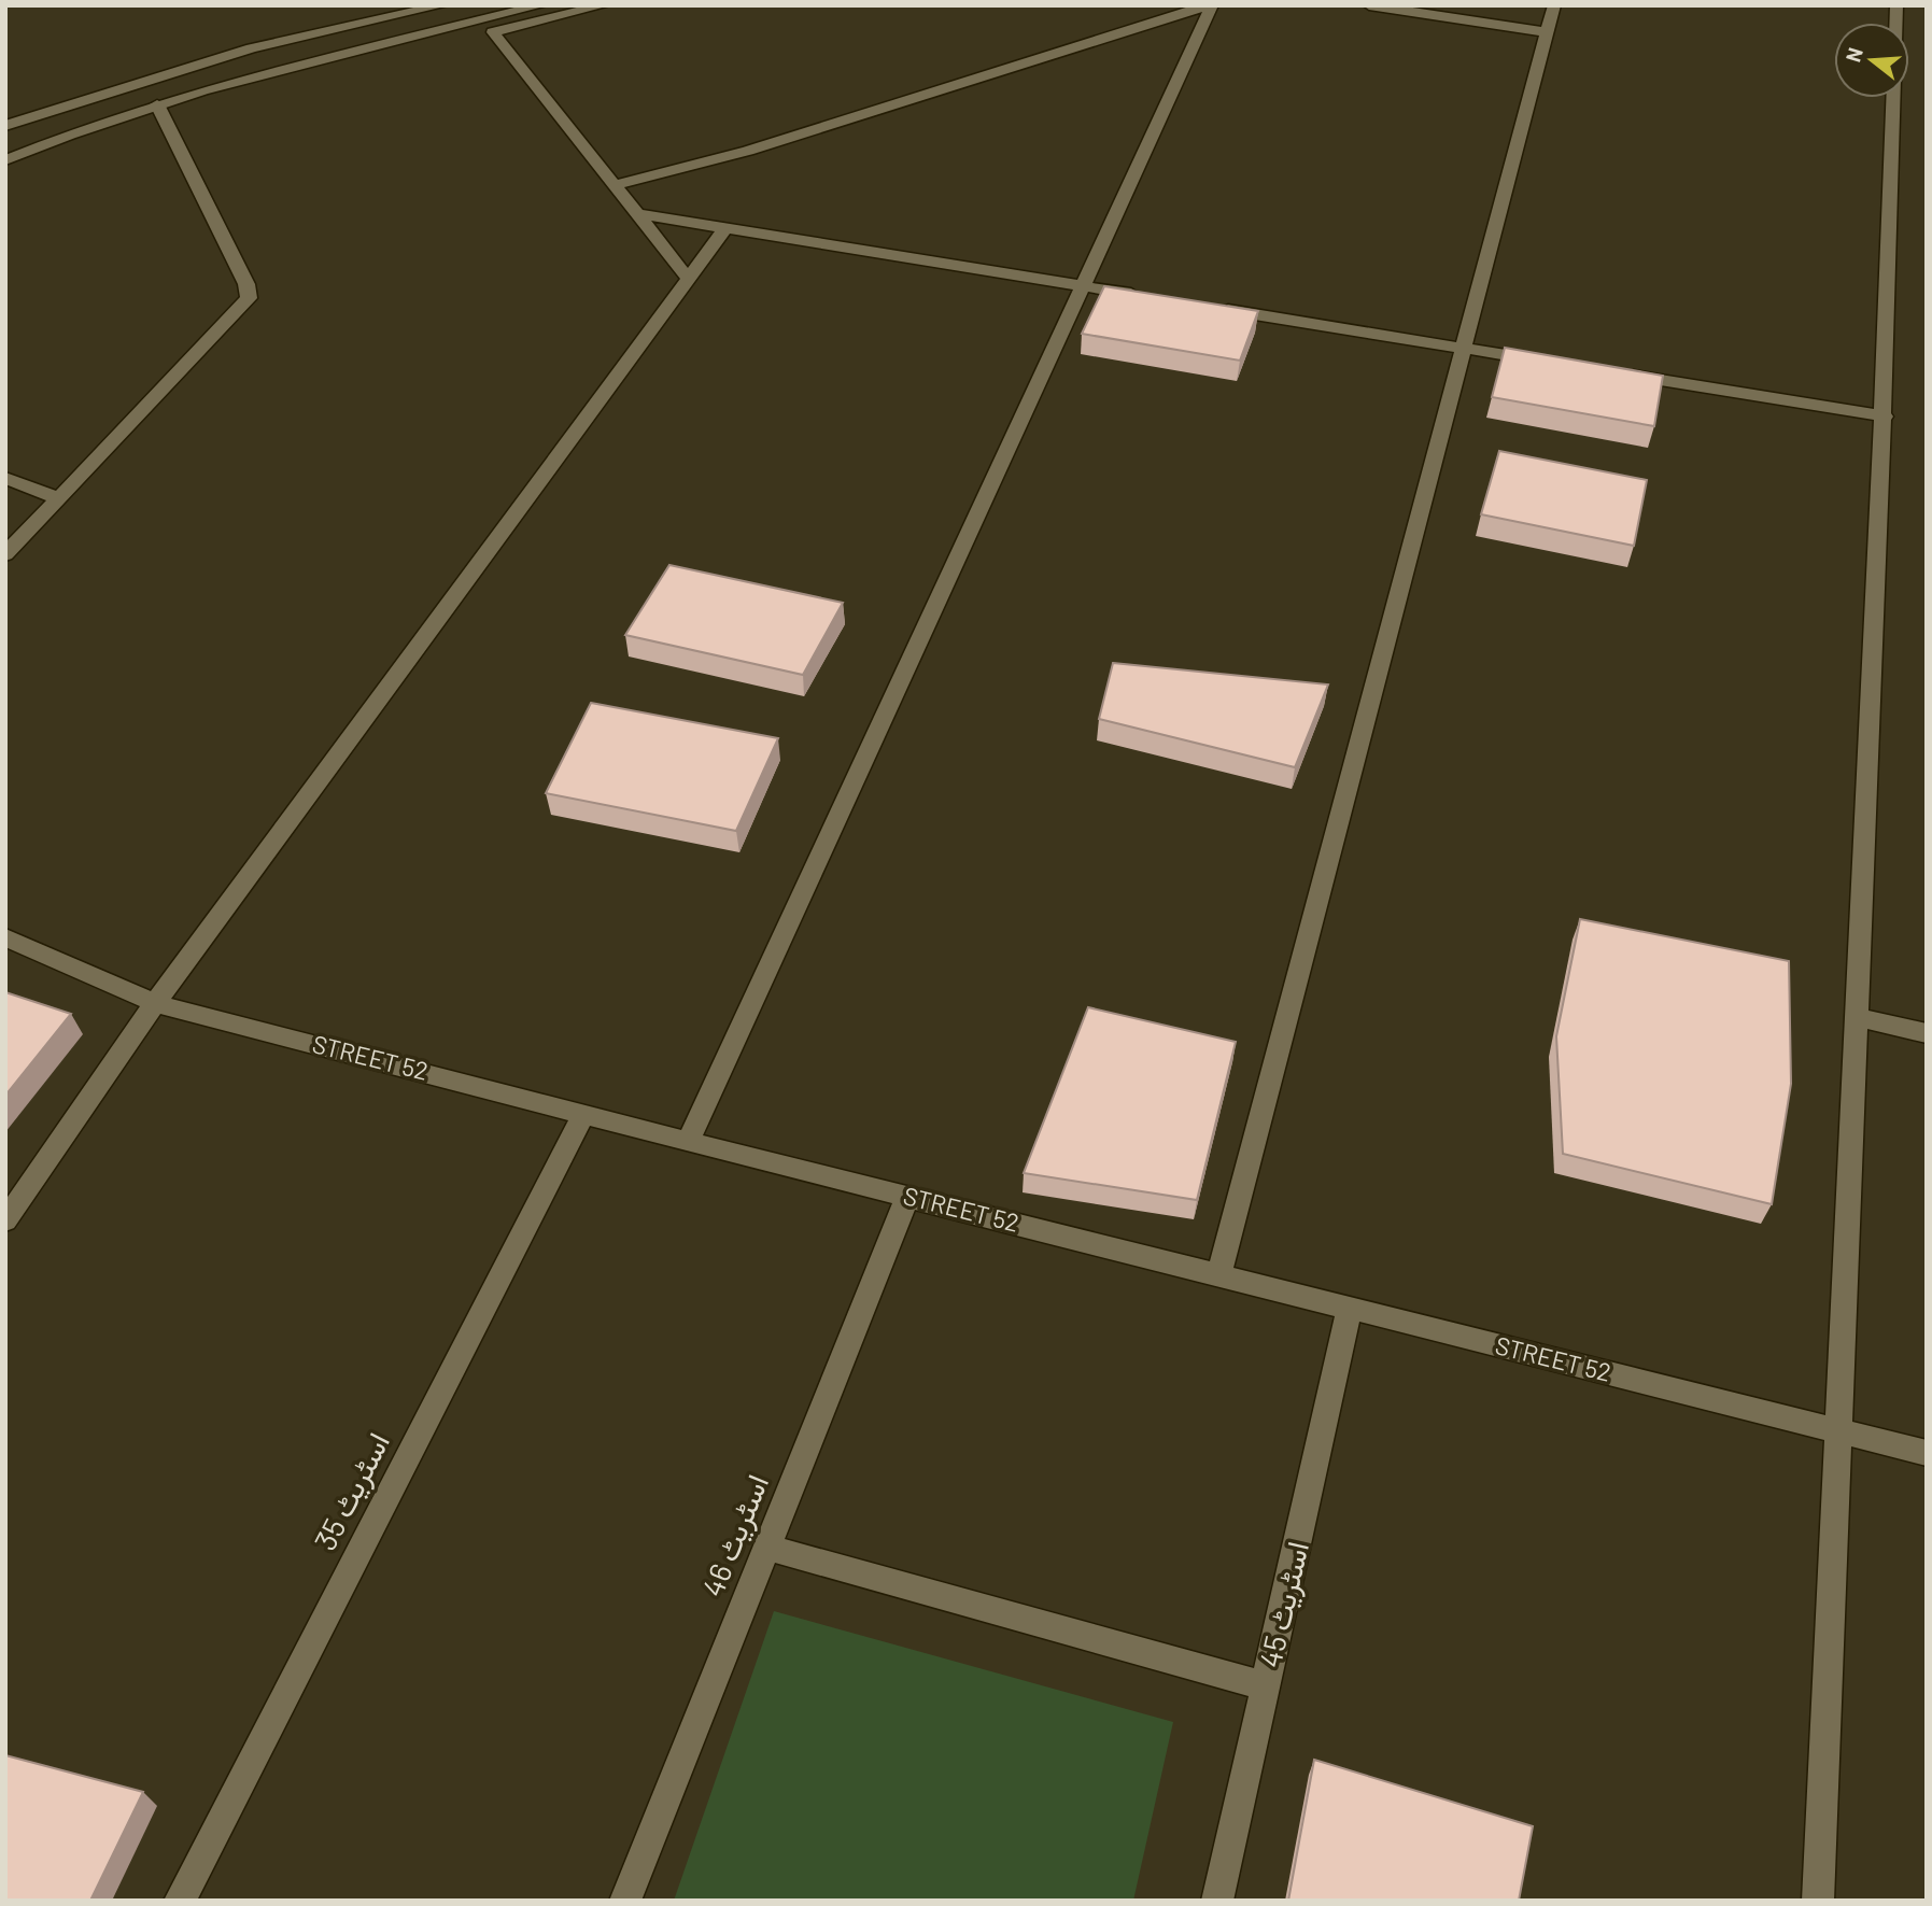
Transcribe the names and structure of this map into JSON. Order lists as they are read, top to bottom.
{
  "streets": {
    "street": [
      "STREET 52",
      "اسٹریٹ 35",
      "اسٹریٹ 46",
      "اسٹریٹ 45"
    ]
  },
  "crossings": [
    ["STREET 52", "اسٹریٹ 35"],
    ["STREET 52", "اسٹریٹ 46"],
    ["STREET 52", "اسٹریٹ 45"]
  ],
  "north": "left"
}
